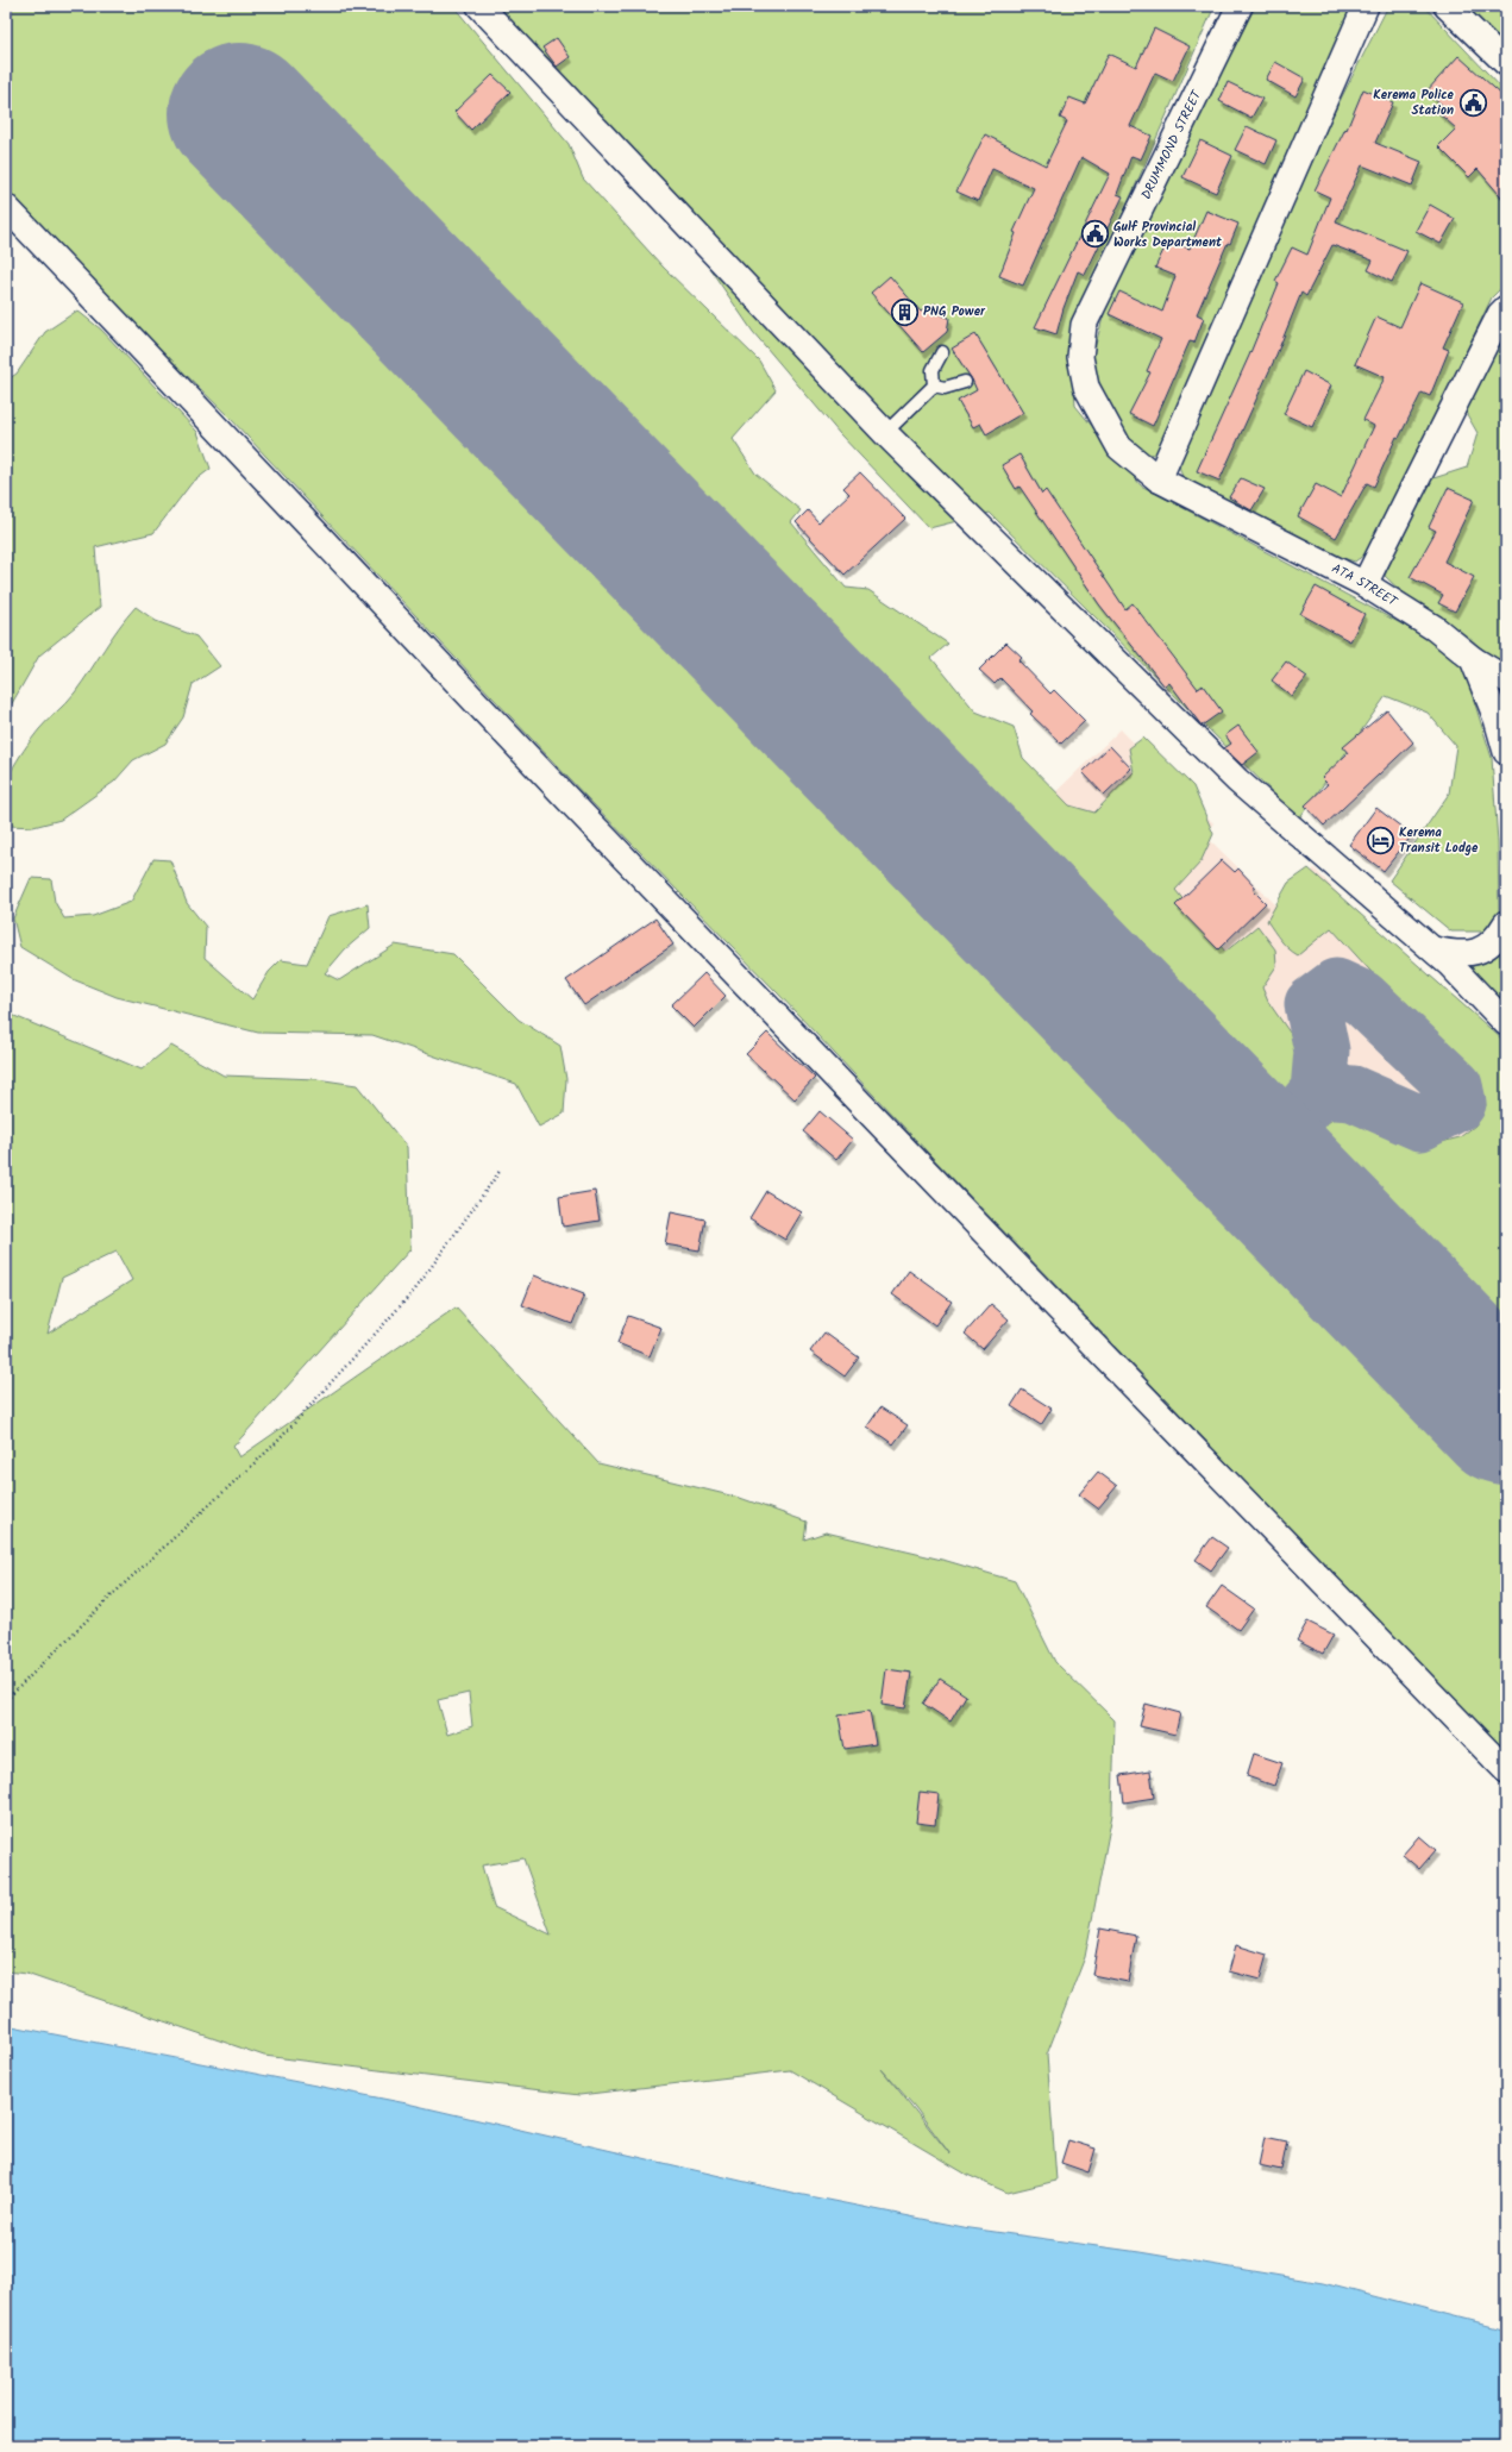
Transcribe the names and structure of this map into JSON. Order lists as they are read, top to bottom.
{
  "streets": {
    "street": ["DRUMMOND STREET", "ATA STREET"]
  },
  "crossings": [
    ["DRUMMOND STREET", "ATA STREET"]
  ],
  "places": {
    "public building": ["Kerema Police Station", "Gulf Provincial Works Department"],
    "building": ["PNG Power"],
    "hotel": ["Kerema Transit Lodge"]
  }
}
